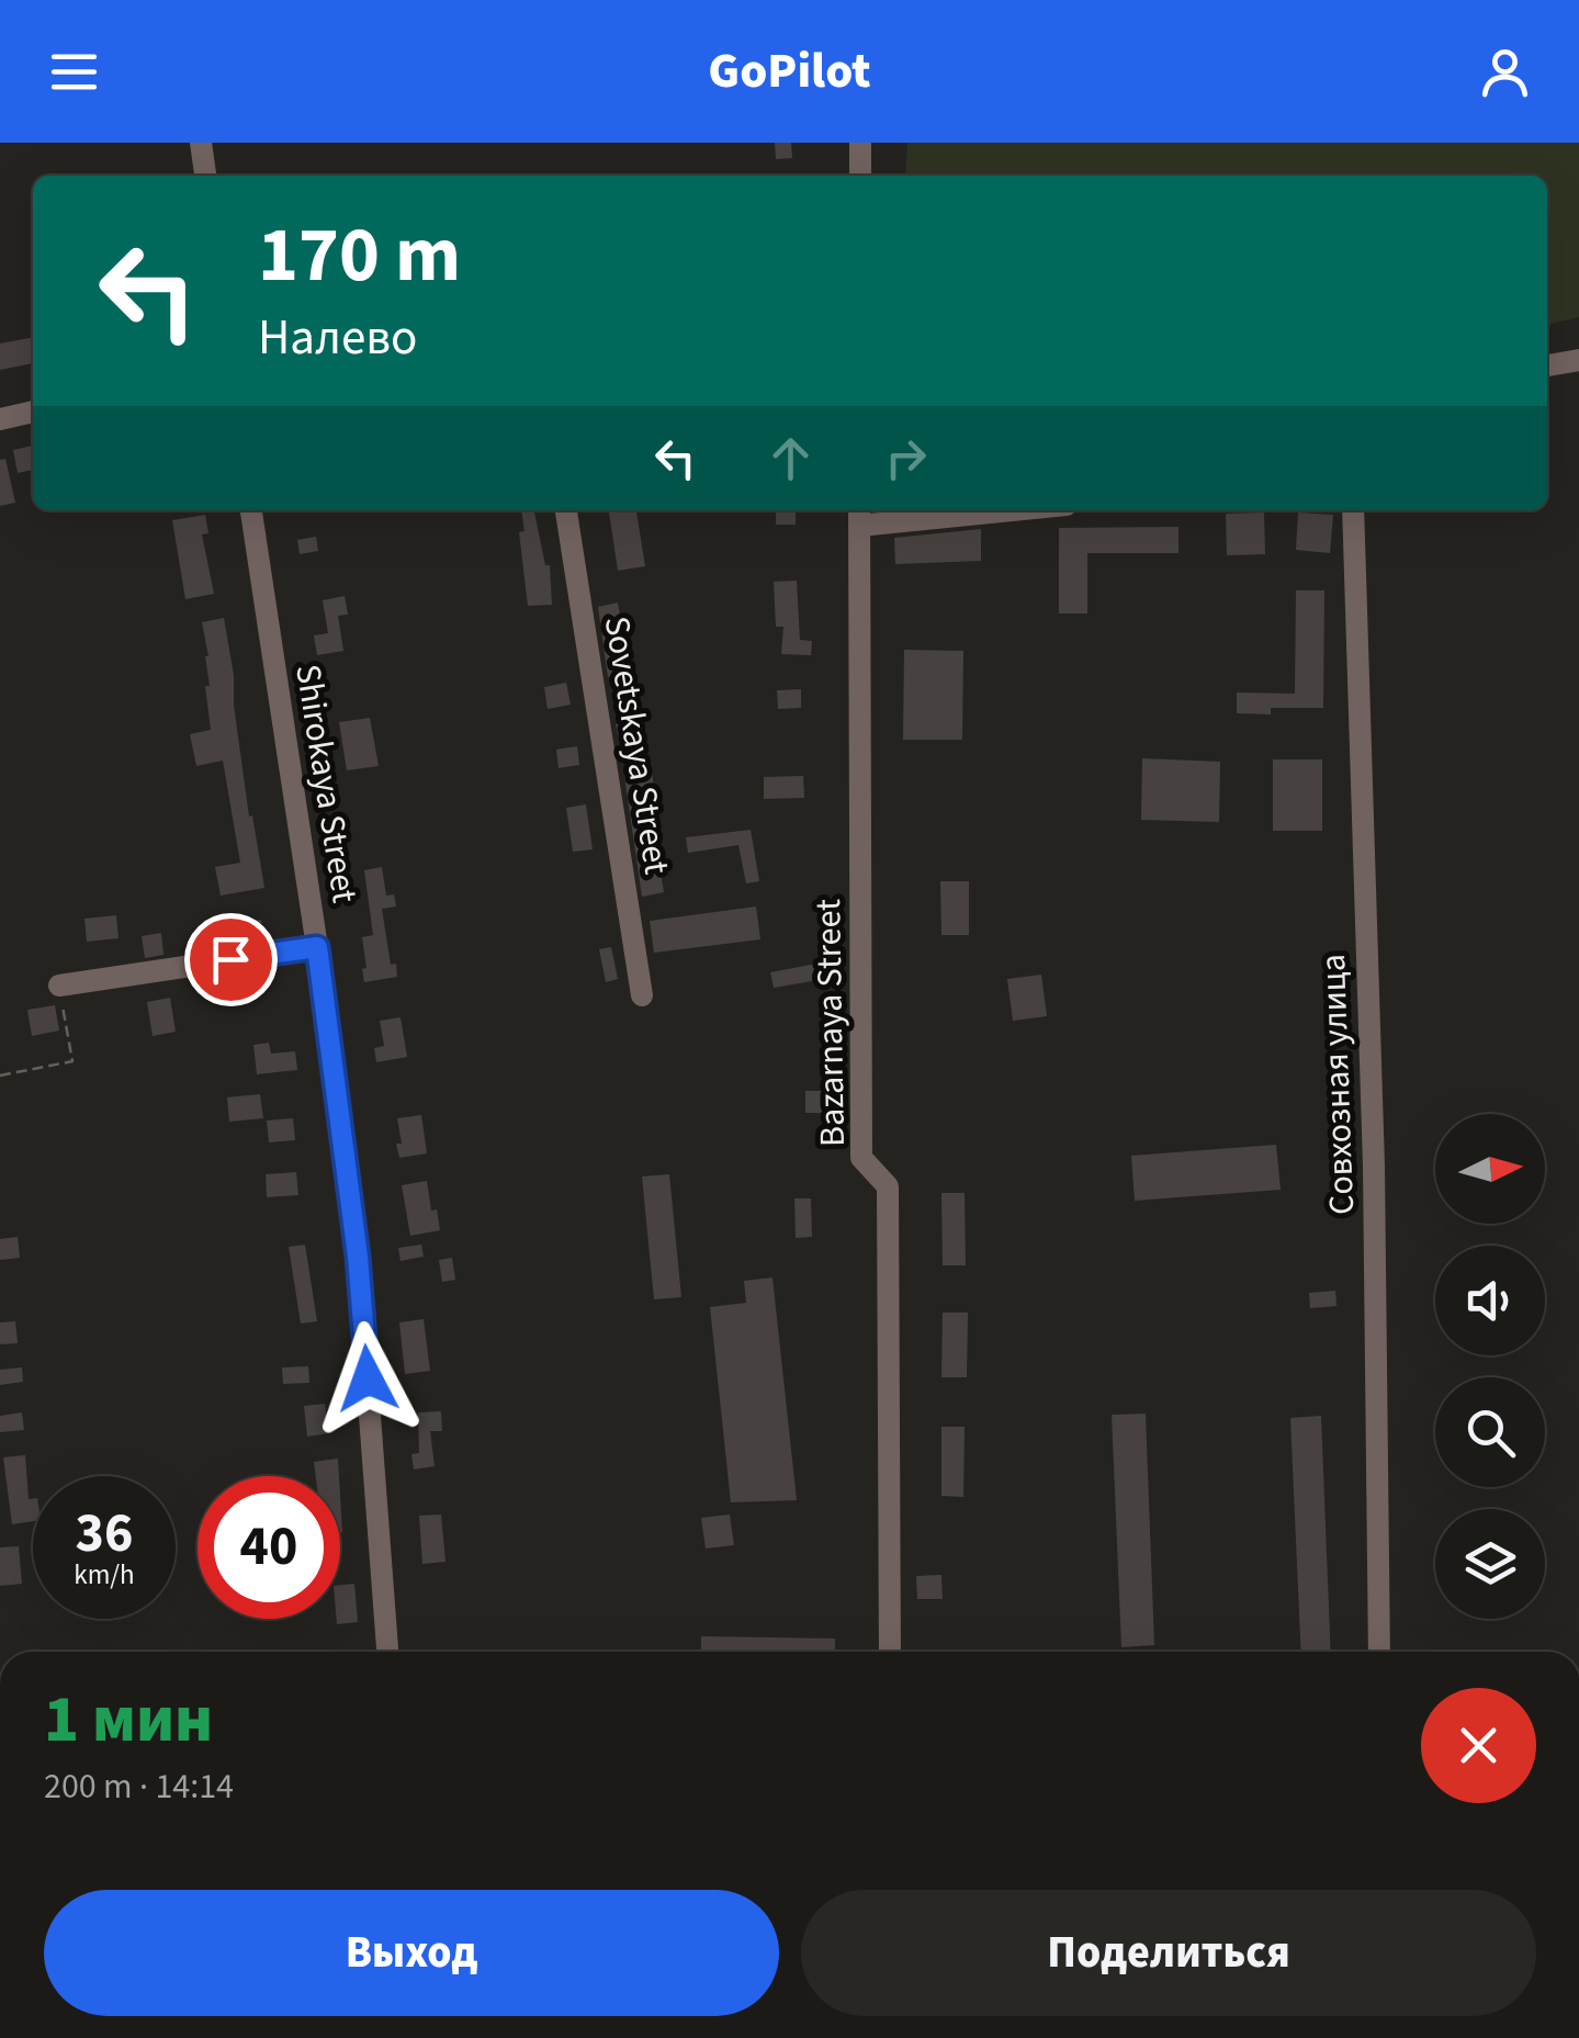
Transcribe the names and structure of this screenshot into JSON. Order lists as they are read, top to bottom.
{
  "streets": {
    "street": [
      "Sovetskaya Street",
      "Shirokaya Street",
      "Bazarnaya Street",
      "Совхозная улица"
    ]
  },
  "north": "right",
  "page": {
    "header": "GoPilot",
    "turn": ["170 m", "Налево"],
    "speed": "36 km/h",
    "limit": "40",
    "heading": ["1 мин", "200 m · 14:14"],
    "buttons": ["Выход", "Поделиться"]
  }
}
